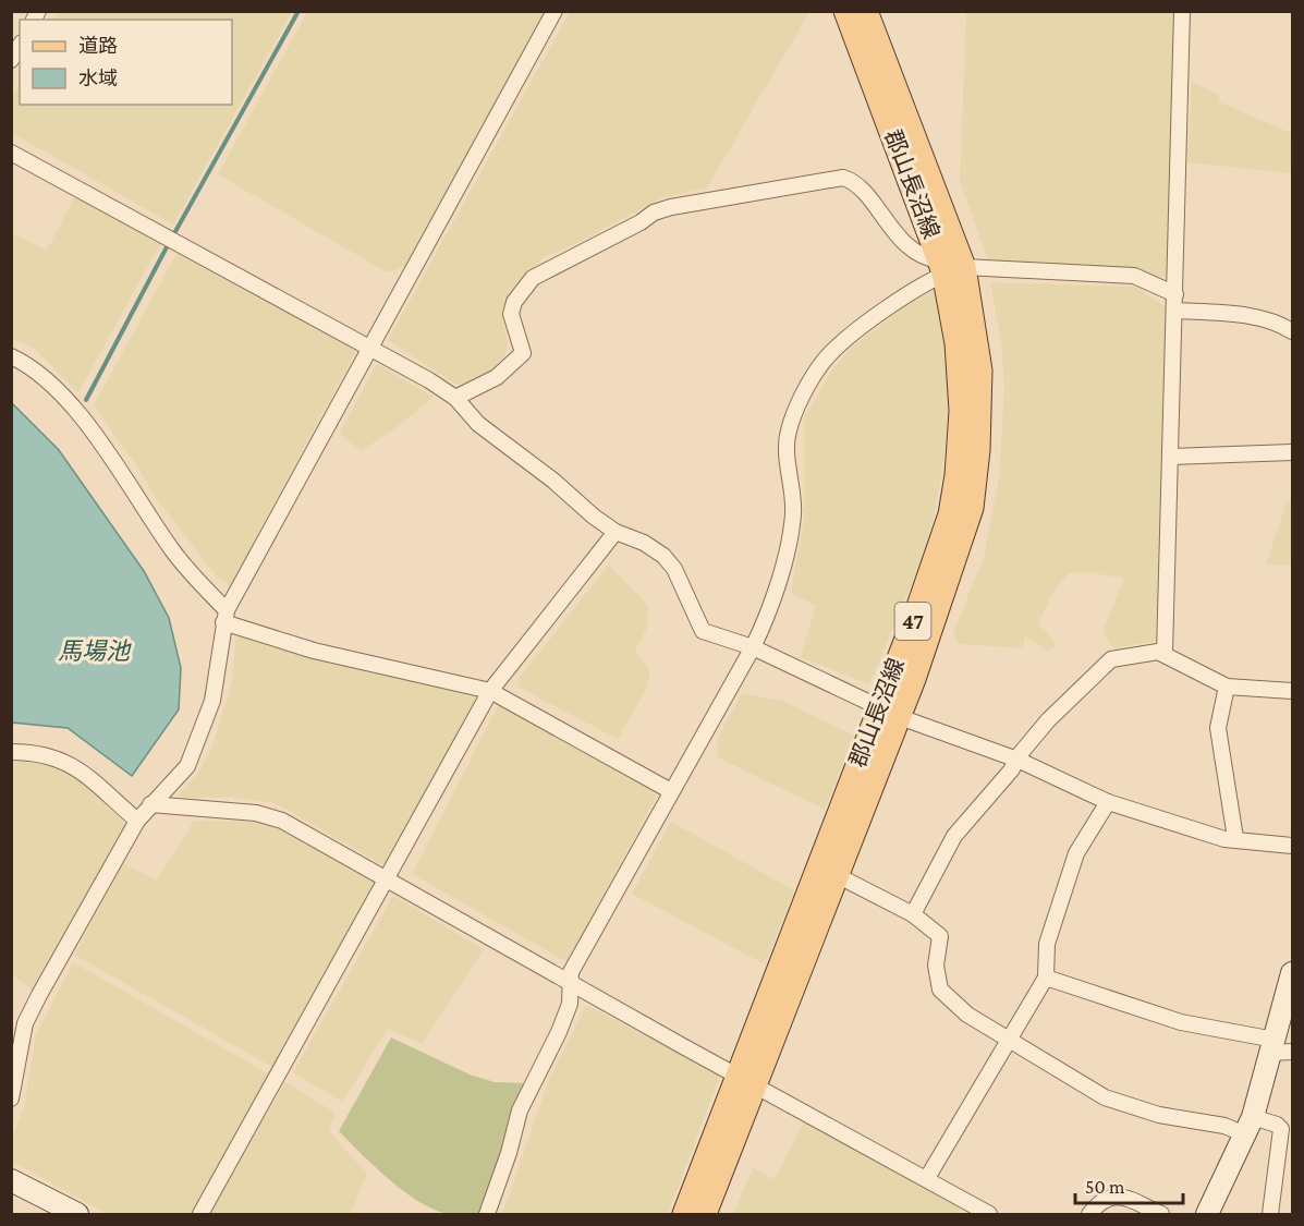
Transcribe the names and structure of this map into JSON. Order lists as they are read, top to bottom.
{
  "streets": {
    "main road": ["郡山長沼線", "47"]
  },
  "water": ["馬場池"],
  "legend": ["道路", "水域"],
  "scale_bar": "50 m"
}
